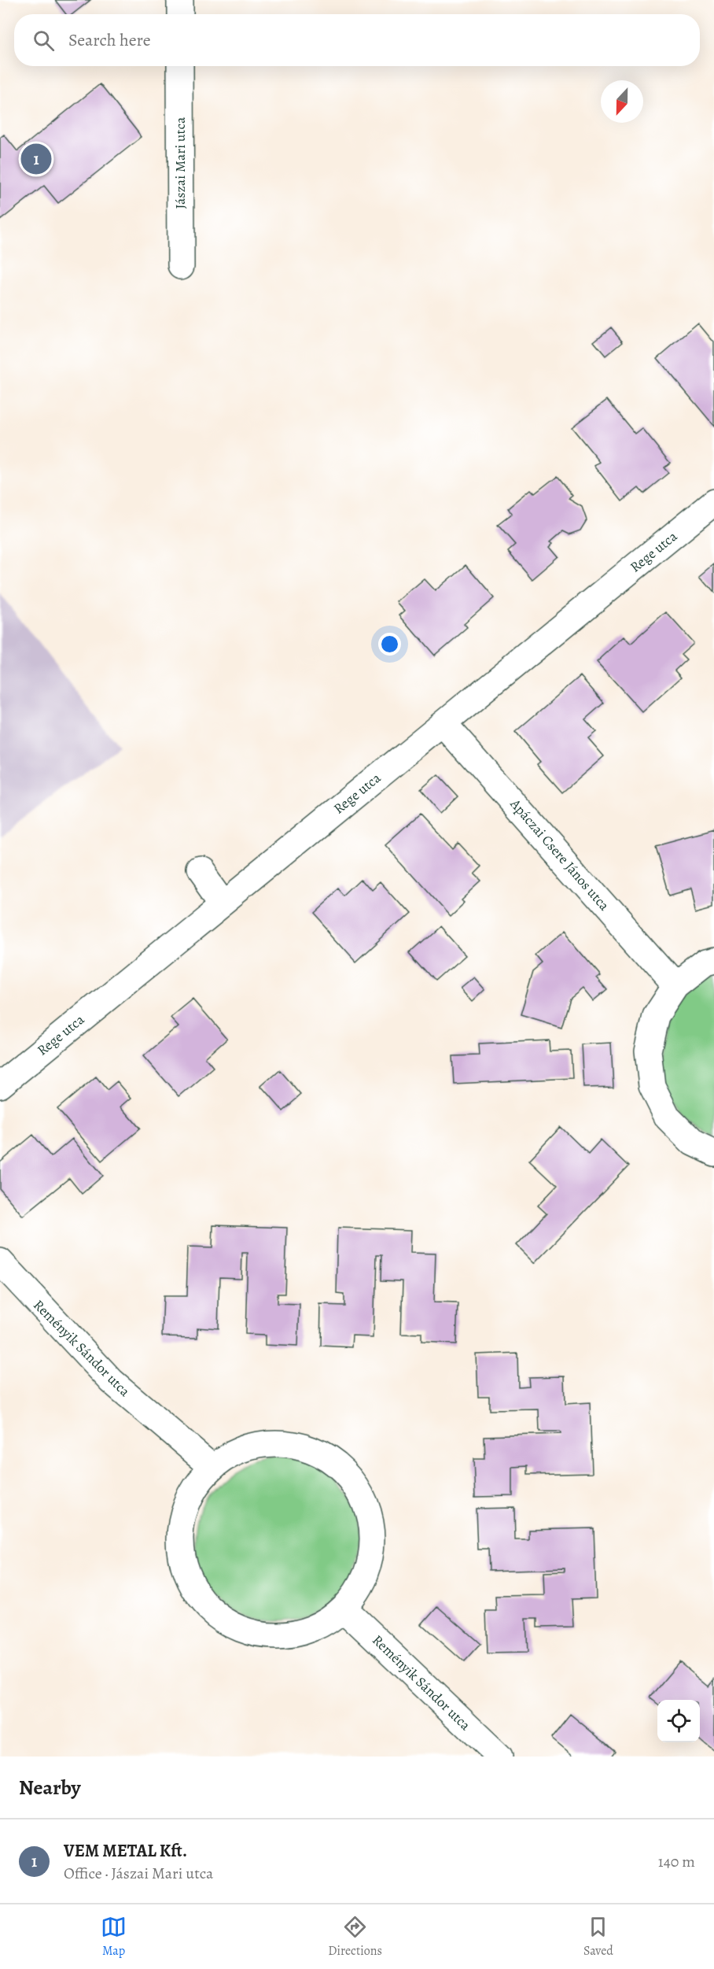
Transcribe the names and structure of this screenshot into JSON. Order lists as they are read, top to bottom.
{
  "streets": {
    "street": [
      "Jászai Mari utca",
      "Rege utca",
      "Apáczai Csere János utca",
      "Reményik Sándor utca"
    ]
  },
  "crossings": [
    ["Rege utca", "Apáczai Csere János utca"]
  ],
  "north": "bottom",
  "page": {
    "search": "Search here",
    "pins": "1",
    "heading": "Nearby",
    "list": [
      {
        "mark": "1",
        "name": "VEM METAL Kft.",
        "note": "Office · Jászai Mari utca",
        "value": "140 m"
      }
    ],
    "nav": ["Map", "Directions", "Saved"]
  }
}
